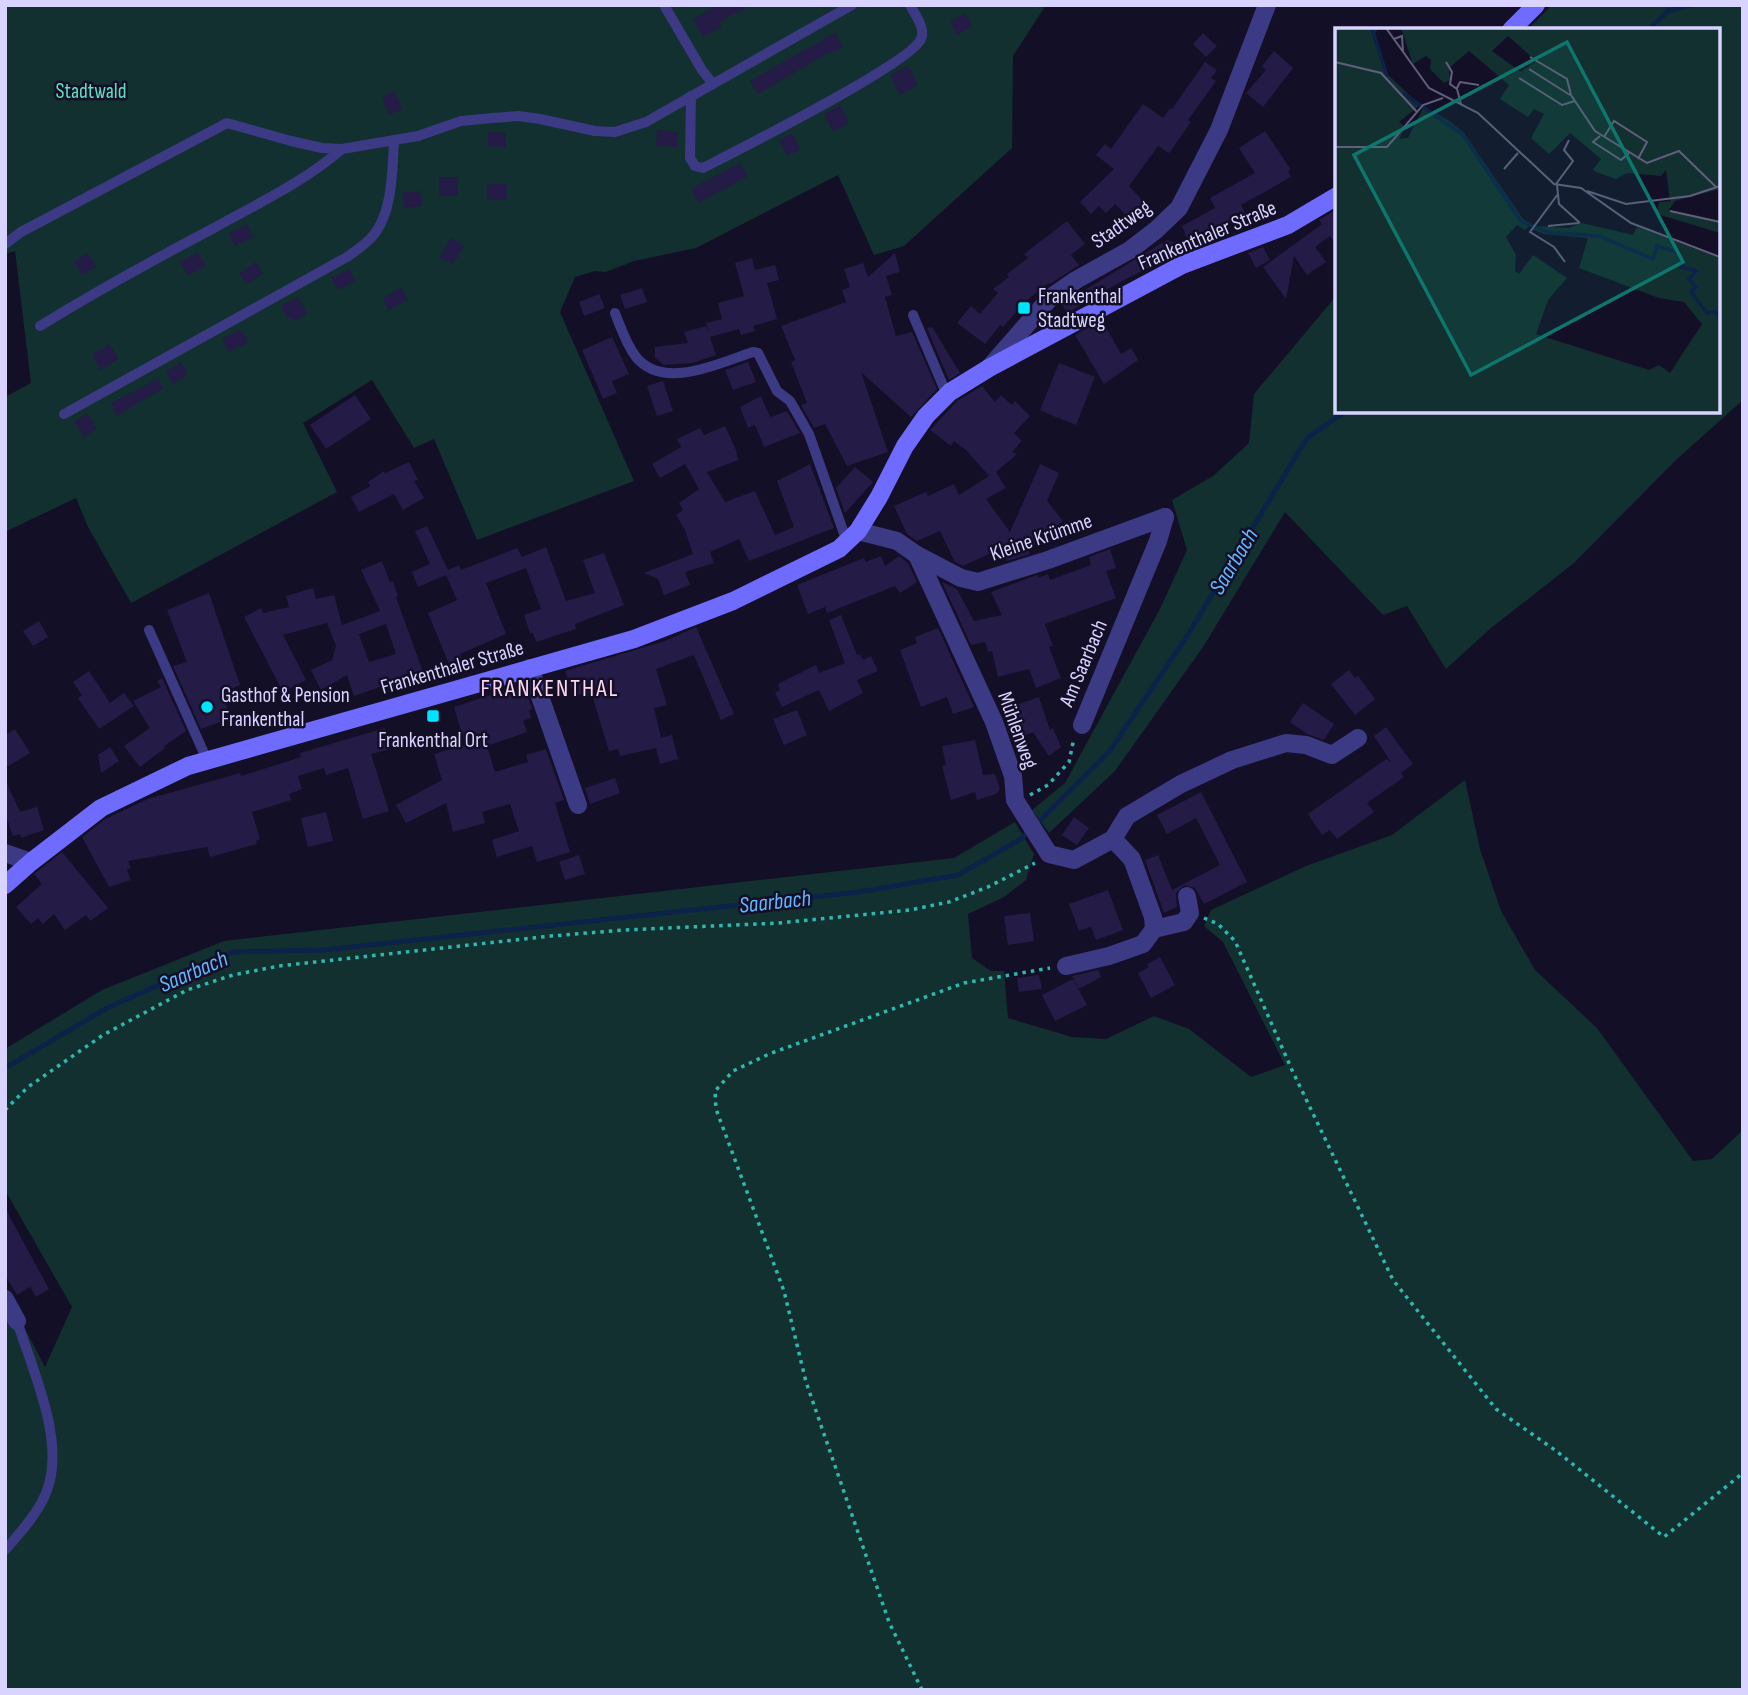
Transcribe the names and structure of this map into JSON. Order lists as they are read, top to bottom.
{
  "streets": {
    "main road": ["Frankenthaler Straße"],
    "street": [
      "Stadtweg",
      "Kleine Krümme",
      "Am Saarbach",
      "Mühlenweg"
    ]
  },
  "crossings": [
    ["Stadtweg", "Frankenthaler Straße"],
    ["Frankenthaler Straße", "Kleine Krümme"],
    ["Kleine Krümme", "Am Saarbach"],
    ["Kleine Krümme", "Mühlenweg"],
    ["Am Saarbach", "Mühlenweg"]
  ],
  "districts": ["FRANKENTHAL"],
  "water": ["Saarbach"],
  "parks": ["Stadtwald"],
  "places": {
    "transit": ["Frankenthal Stadtweg", "Frankenthal Ort"],
    "other": ["Gasthof & Pension Frankenthal"]
  }
}
